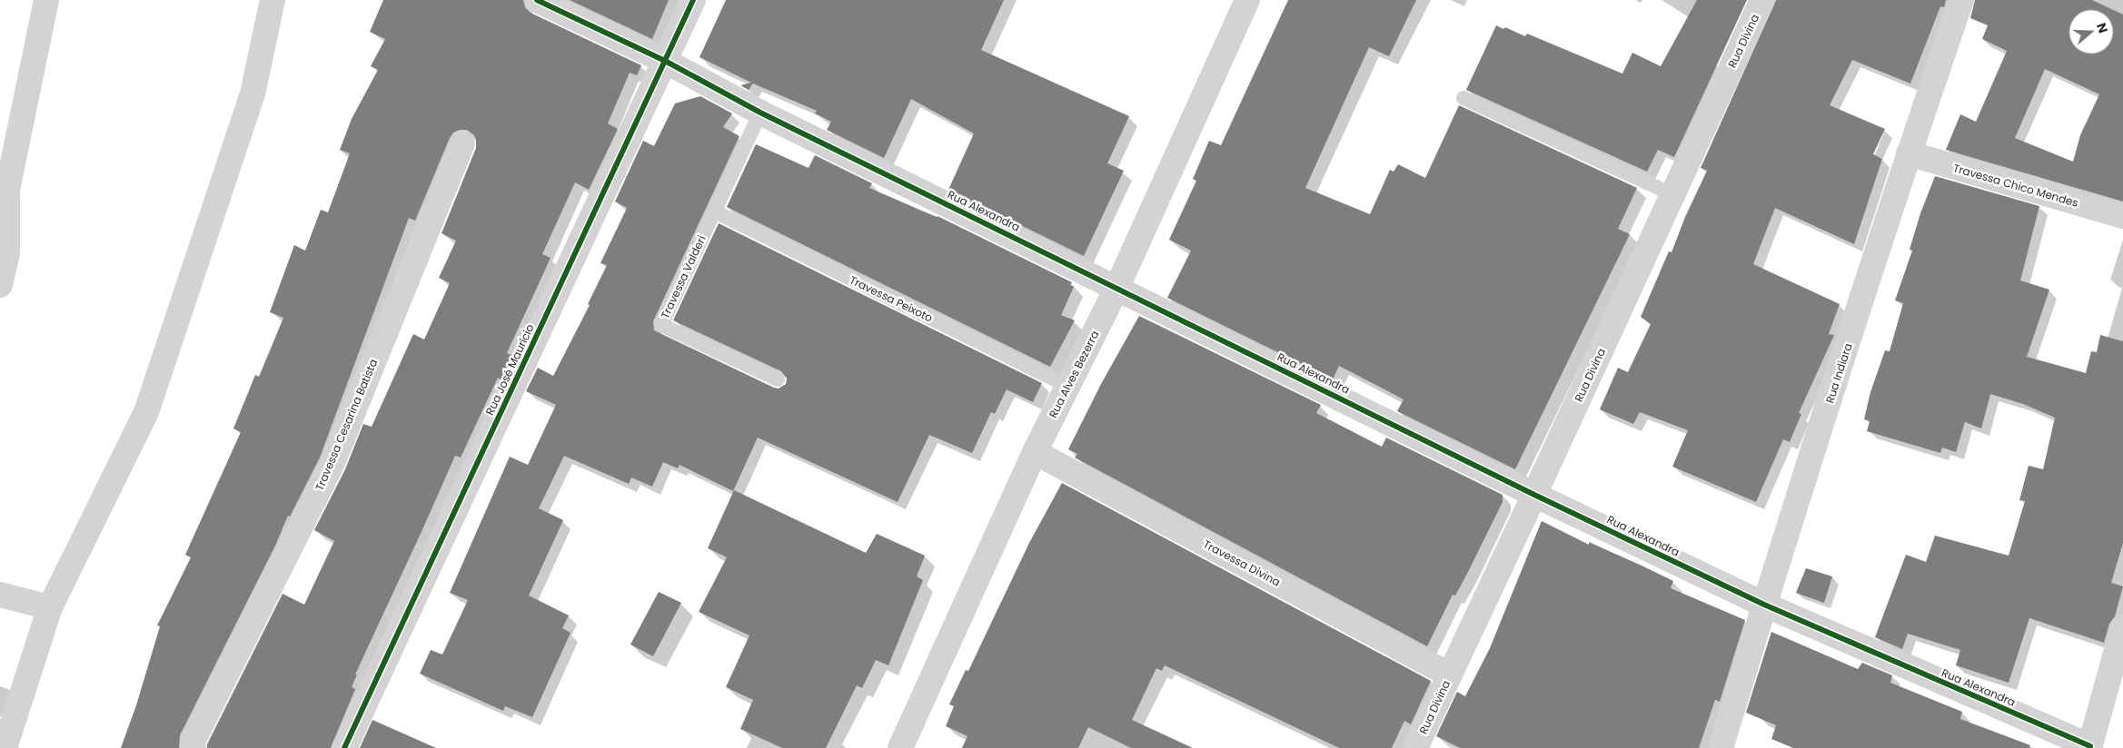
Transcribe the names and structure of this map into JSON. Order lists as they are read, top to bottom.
{
  "streets": {
    "street": [
      "Rua Divina",
      "Travessa Chico Mendes",
      "Rua Alexandra",
      "Rua José Maurício",
      "Rua Indiara",
      "Rua Alves Bezerra",
      "Travessa Cesarina Batista",
      "Travessa Divina"
    ],
    "lane": ["Travessa Valderi", "Travessa Peixoto"]
  },
  "crossings": [
    ["Rua Divina", "Rua Alexandra"],
    ["Rua Divina", "Travessa Divina"],
    ["Travessa Chico Mendes", "Rua Indiara"],
    ["Rua Alexandra", "Travessa Valderi"],
    ["Rua Alexandra", "Rua José Maurício"],
    ["Rua Alexandra", "Rua Indiara"],
    ["Rua Alexandra", "Rua Alves Bezerra"],
    ["Travessa Valderi", "Travessa Peixoto"],
    ["Travessa Peixoto", "Rua Alves Bezerra"],
    ["Rua Alves Bezerra", "Travessa Divina"]
  ],
  "north": "right"
}
